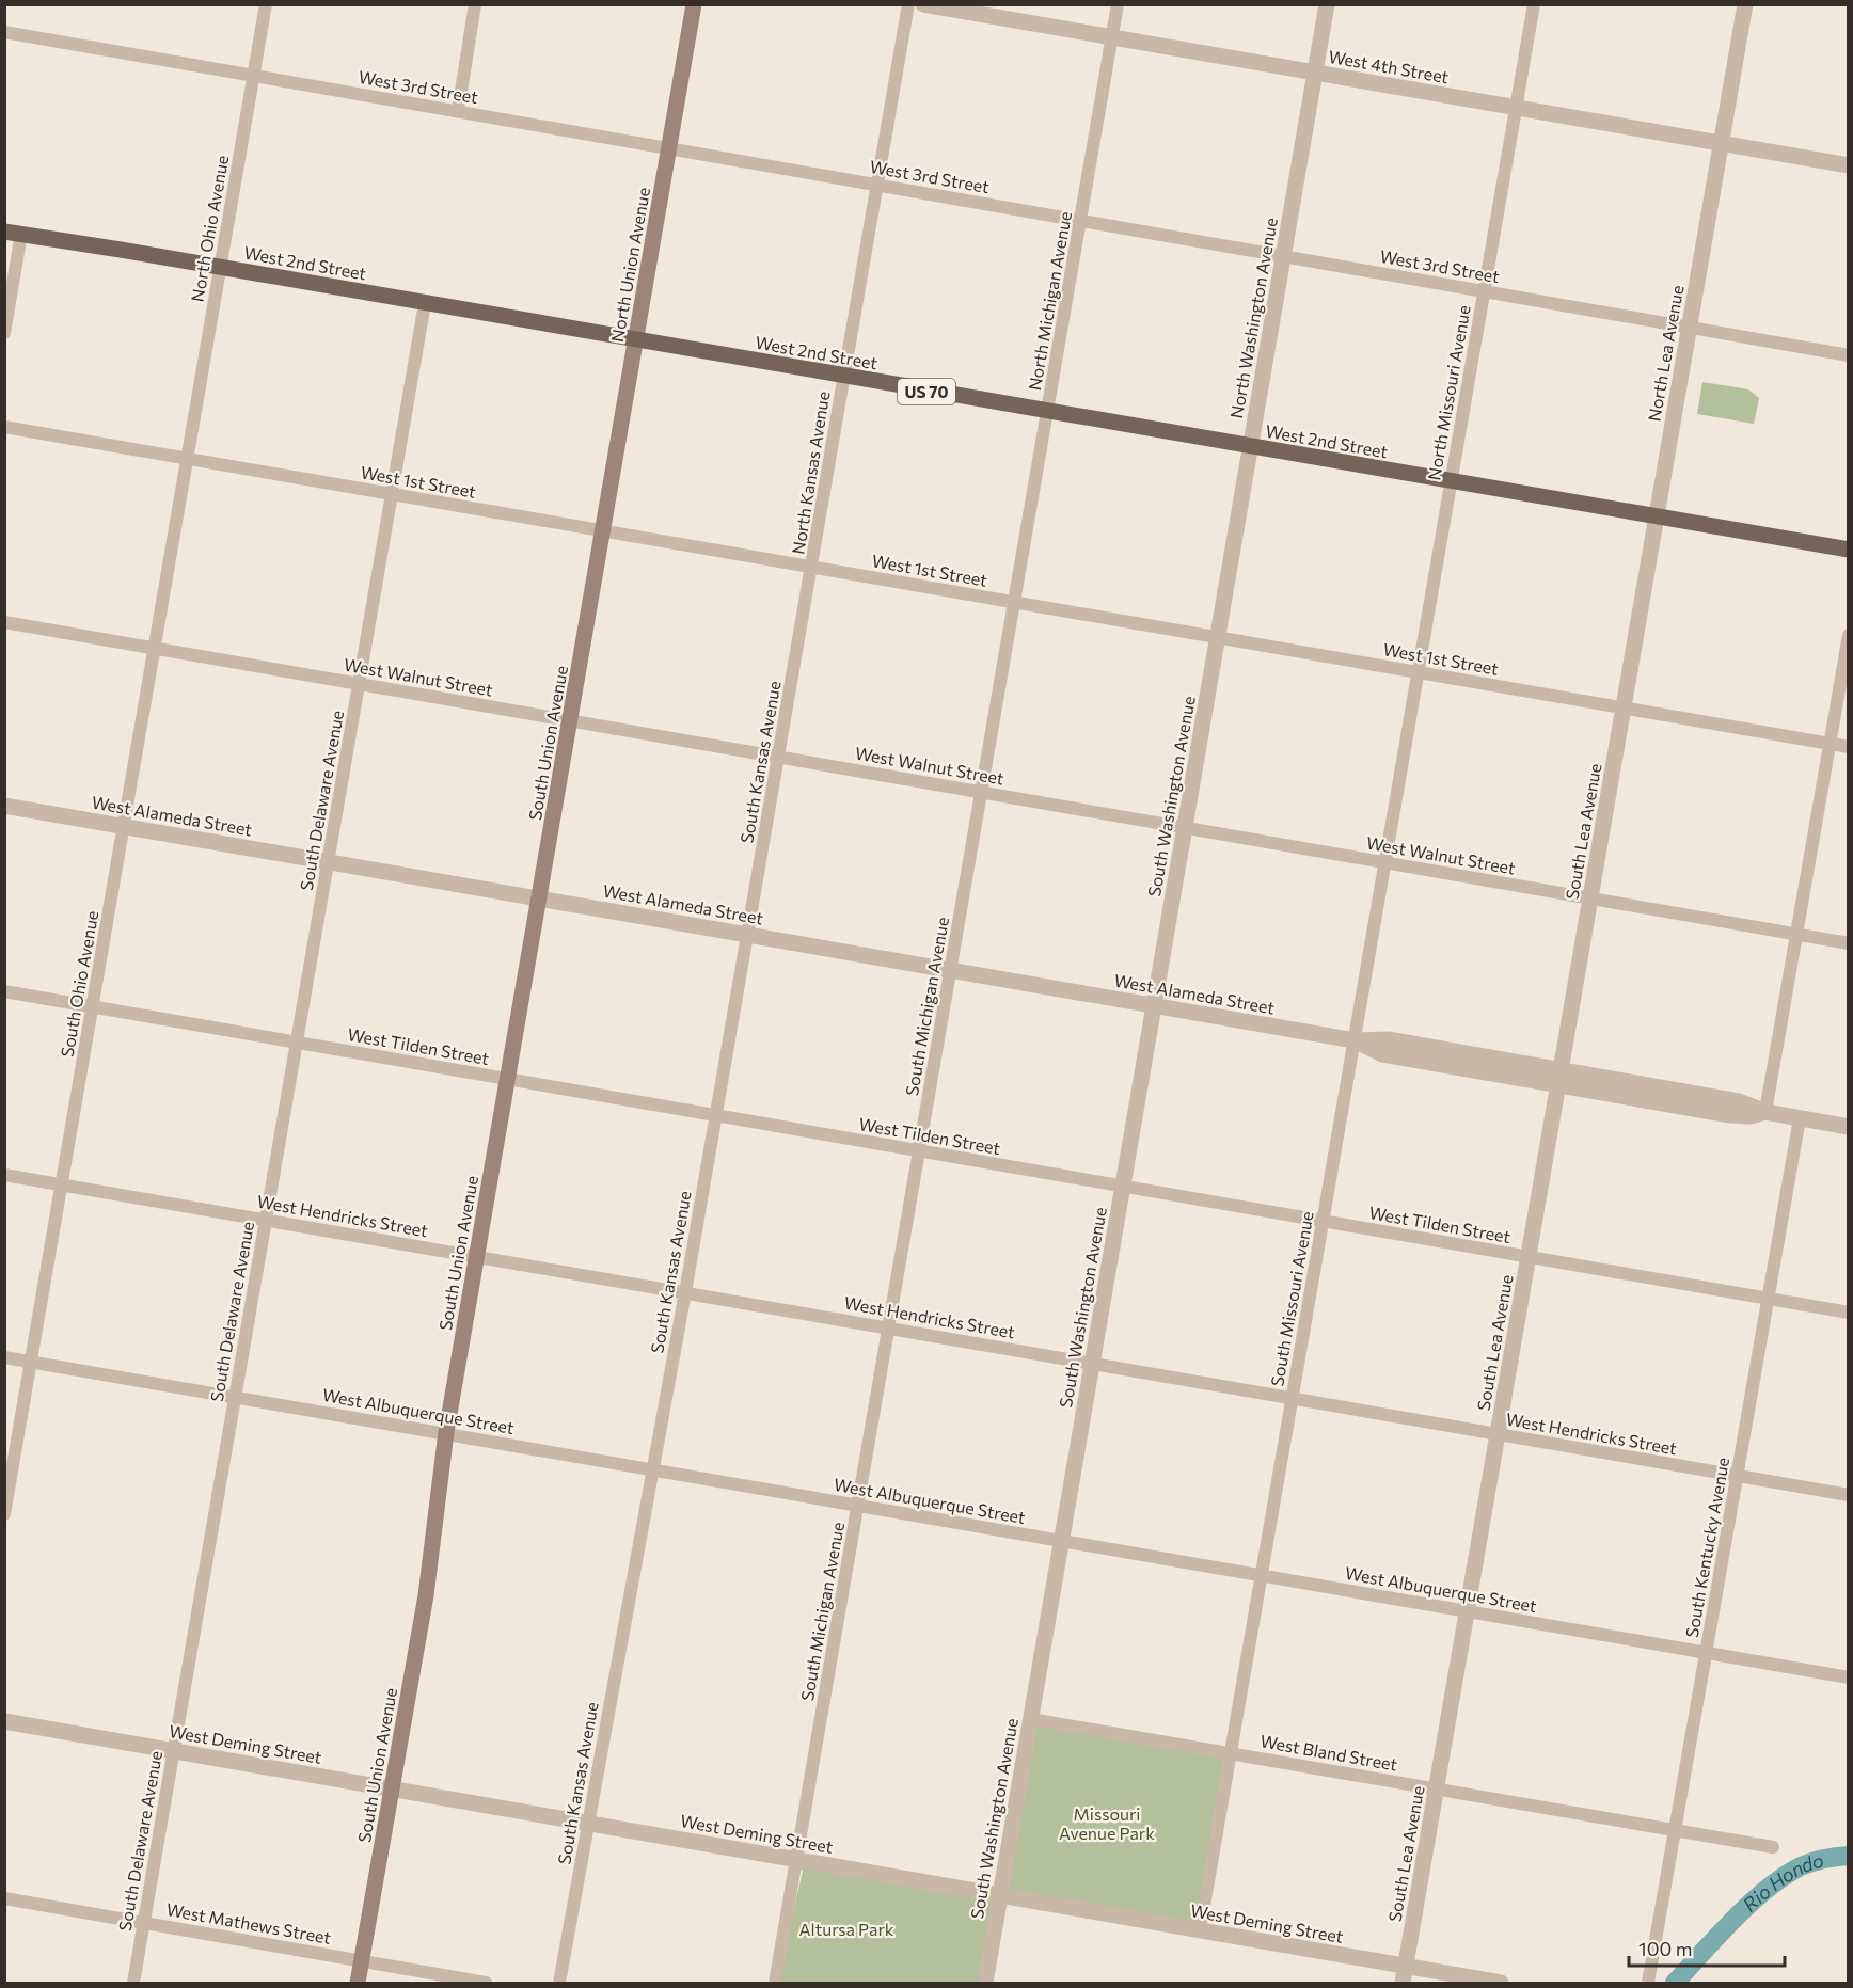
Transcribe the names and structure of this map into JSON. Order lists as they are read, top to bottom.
{
  "streets": {
    "main road": [
      "West 2nd Street",
      "North Union Avenue",
      "US 70",
      "South Union Avenue"
    ],
    "street": [
      "West 4th Street",
      "West 3rd Street",
      "North Ohio Avenue",
      "North Michigan Avenue",
      "North Washington Avenue",
      "North Lea Avenue",
      "North Missouri Avenue",
      "North Kansas Avenue",
      "West 1st Street",
      "West Walnut Street",
      "South Kansas Avenue",
      "South Washington Avenue",
      "South Delaware Avenue",
      "West Alameda Street",
      "South Lea Avenue",
      "South Ohio Avenue",
      "South Michigan Avenue",
      "West Tilden Street",
      "West Hendricks Street",
      "South Missouri Avenue",
      "West Albuquerque Street",
      "South Kentucky Avenue",
      "West Deming Street",
      "West Bland Street",
      "West Mathews Street"
    ]
  },
  "crossings": [
    ["West 4th Street", "North Michigan Avenue"],
    ["West 4th Street", "North Washington Avenue"],
    ["West 4th Street", "North Lea Avenue"],
    ["West 4th Street", "North Missouri Avenue"],
    ["West 3rd Street", "North Ohio Avenue"],
    ["West 3rd Street", "North Union Avenue"],
    ["West 3rd Street", "North Michigan Avenue"],
    ["West 3rd Street", "North Washington Avenue"],
    ["West 3rd Street", "North Lea Avenue"],
    ["West 3rd Street", "North Missouri Avenue"],
    ["West 3rd Street", "North Kansas Avenue"],
    ["North Ohio Avenue", "West 2nd Street"],
    ["North Ohio Avenue", "West 1st Street"],
    ["North Ohio Avenue", "South Ohio Avenue"],
    ["West 2nd Street", "North Union Avenue"],
    ["West 2nd Street", "North Michigan Avenue"],
    ["West 2nd Street", "North Washington Avenue"],
    ["West 2nd Street", "North Lea Avenue"],
    ["West 2nd Street", "North Missouri Avenue"],
    ["West 2nd Street", "North Kansas Avenue"],
    ["West 2nd Street", "South Delaware Avenue"],
    ["North Union Avenue", "West 1st Street"],
    ["North Union Avenue", "South Union Avenue"],
    ["North Michigan Avenue", "West 1st Street"],
    ["North Michigan Avenue", "South Michigan Avenue"],
    ["North Washington Avenue", "West 1st Street"],
    ["North Washington Avenue", "South Washington Avenue"],
    ["North Lea Avenue", "West 1st Street"],
    ["North Lea Avenue", "South Lea Avenue"],
    ["North Missouri Avenue", "West 1st Street"],
    ["North Missouri Avenue", "South Missouri Avenue"],
    ["North Kansas Avenue", "West 1st Street"],
    ["North Kansas Avenue", "South Kansas Avenue"],
    ["West 1st Street", "South Union Avenue"],
    ["West 1st Street", "South Kansas Avenue"],
    ["West 1st Street", "South Washington Avenue"],
    ["West 1st Street", "South Delaware Avenue"],
    ["West 1st Street", "South Lea Avenue"],
    ["West 1st Street", "South Ohio Avenue"],
    ["West 1st Street", "South Michigan Avenue"],
    ["West 1st Street", "South Missouri Avenue"],
    ["West Walnut Street", "South Union Avenue"],
    ["West Walnut Street", "South Kansas Avenue"],
    ["West Walnut Street", "South Washington Avenue"],
    ["West Walnut Street", "South Delaware Avenue"],
    ["West Walnut Street", "South Lea Avenue"],
    ["West Walnut Street", "South Ohio Avenue"],
    ["West Walnut Street", "South Michigan Avenue"],
    ["West Walnut Street", "South Missouri Avenue"],
    ["South Union Avenue", "West Alameda Street"],
    ["South Union Avenue", "West Tilden Street"],
    ["South Union Avenue", "West Hendricks Street"],
    ["South Union Avenue", "West Albuquerque Street"],
    ["South Union Avenue", "West Deming Street"],
    ["South Union Avenue", "West Mathews Street"],
    ["South Kansas Avenue", "West Alameda Street"],
    ["South Kansas Avenue", "West Tilden Street"],
    ["South Kansas Avenue", "West Hendricks Street"],
    ["South Kansas Avenue", "West Albuquerque Street"],
    ["South Kansas Avenue", "West Deming Street"],
    ["South Washington Avenue", "West Alameda Street"],
    ["South Washington Avenue", "West Tilden Street"],
    ["South Washington Avenue", "West Hendricks Street"],
    ["South Washington Avenue", "West Albuquerque Street"],
    ["South Washington Avenue", "West Deming Street"],
    ["South Washington Avenue", "West Bland Street"],
    ["South Delaware Avenue", "West Alameda Street"],
    ["South Delaware Avenue", "West Tilden Street"],
    ["South Delaware Avenue", "West Hendricks Street"],
    ["South Delaware Avenue", "West Albuquerque Street"],
    ["South Delaware Avenue", "West Deming Street"],
    ["South Delaware Avenue", "West Mathews Street"],
    ["West Alameda Street", "South Lea Avenue"],
    ["West Alameda Street", "South Ohio Avenue"],
    ["West Alameda Street", "South Michigan Avenue"],
    ["West Alameda Street", "South Missouri Avenue"],
    ["West Alameda Street", "South Kentucky Avenue"],
    ["South Lea Avenue", "West Tilden Street"],
    ["South Lea Avenue", "West Hendricks Street"],
    ["South Lea Avenue", "West Albuquerque Street"],
    ["South Lea Avenue", "West Deming Street"],
    ["South Lea Avenue", "West Bland Street"],
    ["South Ohio Avenue", "West Tilden Street"],
    ["South Ohio Avenue", "West Hendricks Street"],
    ["South Ohio Avenue", "West Albuquerque Street"],
    ["South Michigan Avenue", "West Tilden Street"],
    ["South Michigan Avenue", "West Hendricks Street"],
    ["South Michigan Avenue", "West Albuquerque Street"],
    ["South Michigan Avenue", "West Deming Street"],
    ["West Tilden Street", "South Missouri Avenue"],
    ["West Tilden Street", "South Kentucky Avenue"],
    ["West Hendricks Street", "South Missouri Avenue"],
    ["West Hendricks Street", "South Kentucky Avenue"],
    ["South Missouri Avenue", "West Albuquerque Street"],
    ["South Missouri Avenue", "West Deming Street"],
    ["South Missouri Avenue", "West Bland Street"],
    ["West Albuquerque Street", "South Kentucky Avenue"],
    ["South Kentucky Avenue", "West Bland Street"]
  ],
  "water": ["Rio Hondo"],
  "parks": ["Missouri Avenue Park", "Altursa Park"],
  "scale_bar": "100 m"
}
